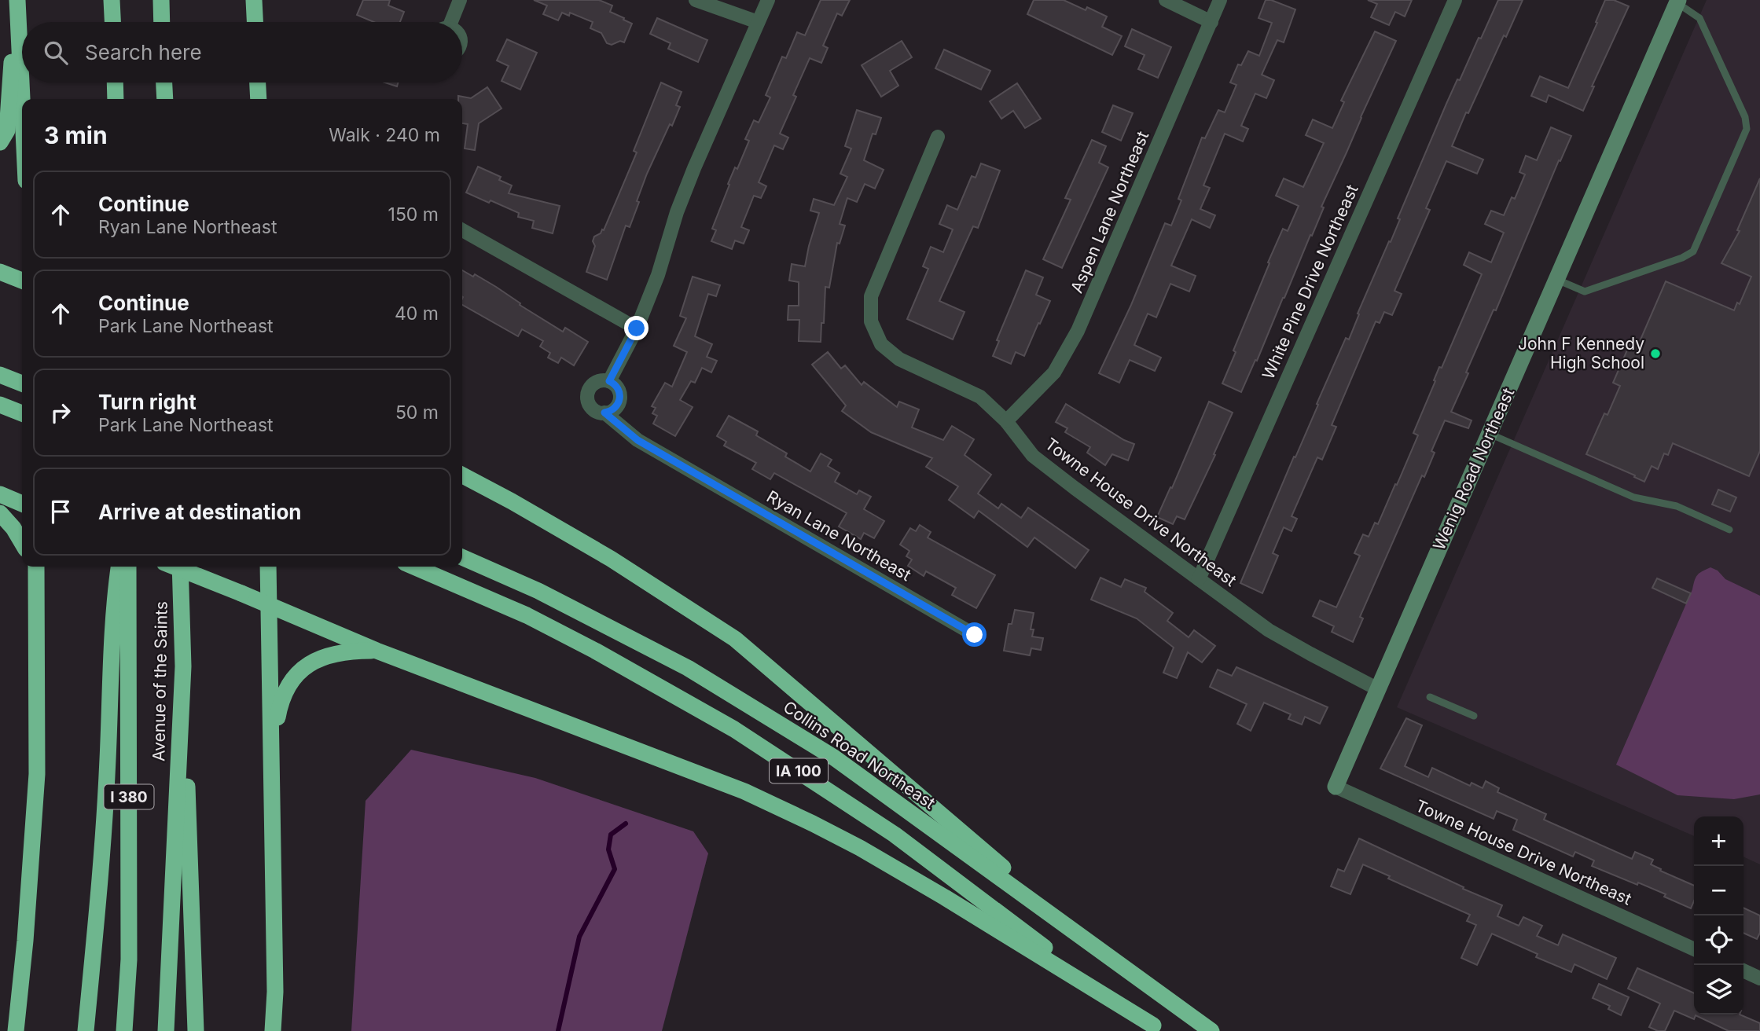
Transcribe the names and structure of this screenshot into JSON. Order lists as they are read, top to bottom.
{
  "streets": {
    "highway": [
      "Avenue of the Saints",
      "Collins Road Northeast",
      "IA 100",
      "I 380"
    ],
    "street": [
      "Aspen Lane Northeast",
      "White Pine Drive Northeast",
      "Wenig Road Northeast",
      "Towne House Drive Northeast",
      "Ryan Lane Northeast"
    ]
  },
  "crossings": [
    ["Aspen Lane Northeast", "Towne House Drive Northeast"],
    ["White Pine Drive Northeast", "Towne House Drive Northeast"],
    ["Wenig Road Northeast", "Towne House Drive Northeast"]
  ],
  "places": ["John F Kennedy High School"],
  "page": {
    "search": "Search here",
    "heading": ["3 min", "Walk · 240 m"],
    "list": [
      ["Continue", "Ryan Lane Northeast", "150 m"],
      ["Continue", "Park Lane Northeast", "40 m"],
      ["Turn right", "Park Lane Northeast", "50 m"],
      "Arrive at destination"
    ],
    "map_buttons": ["+", "−"]
  }
}
